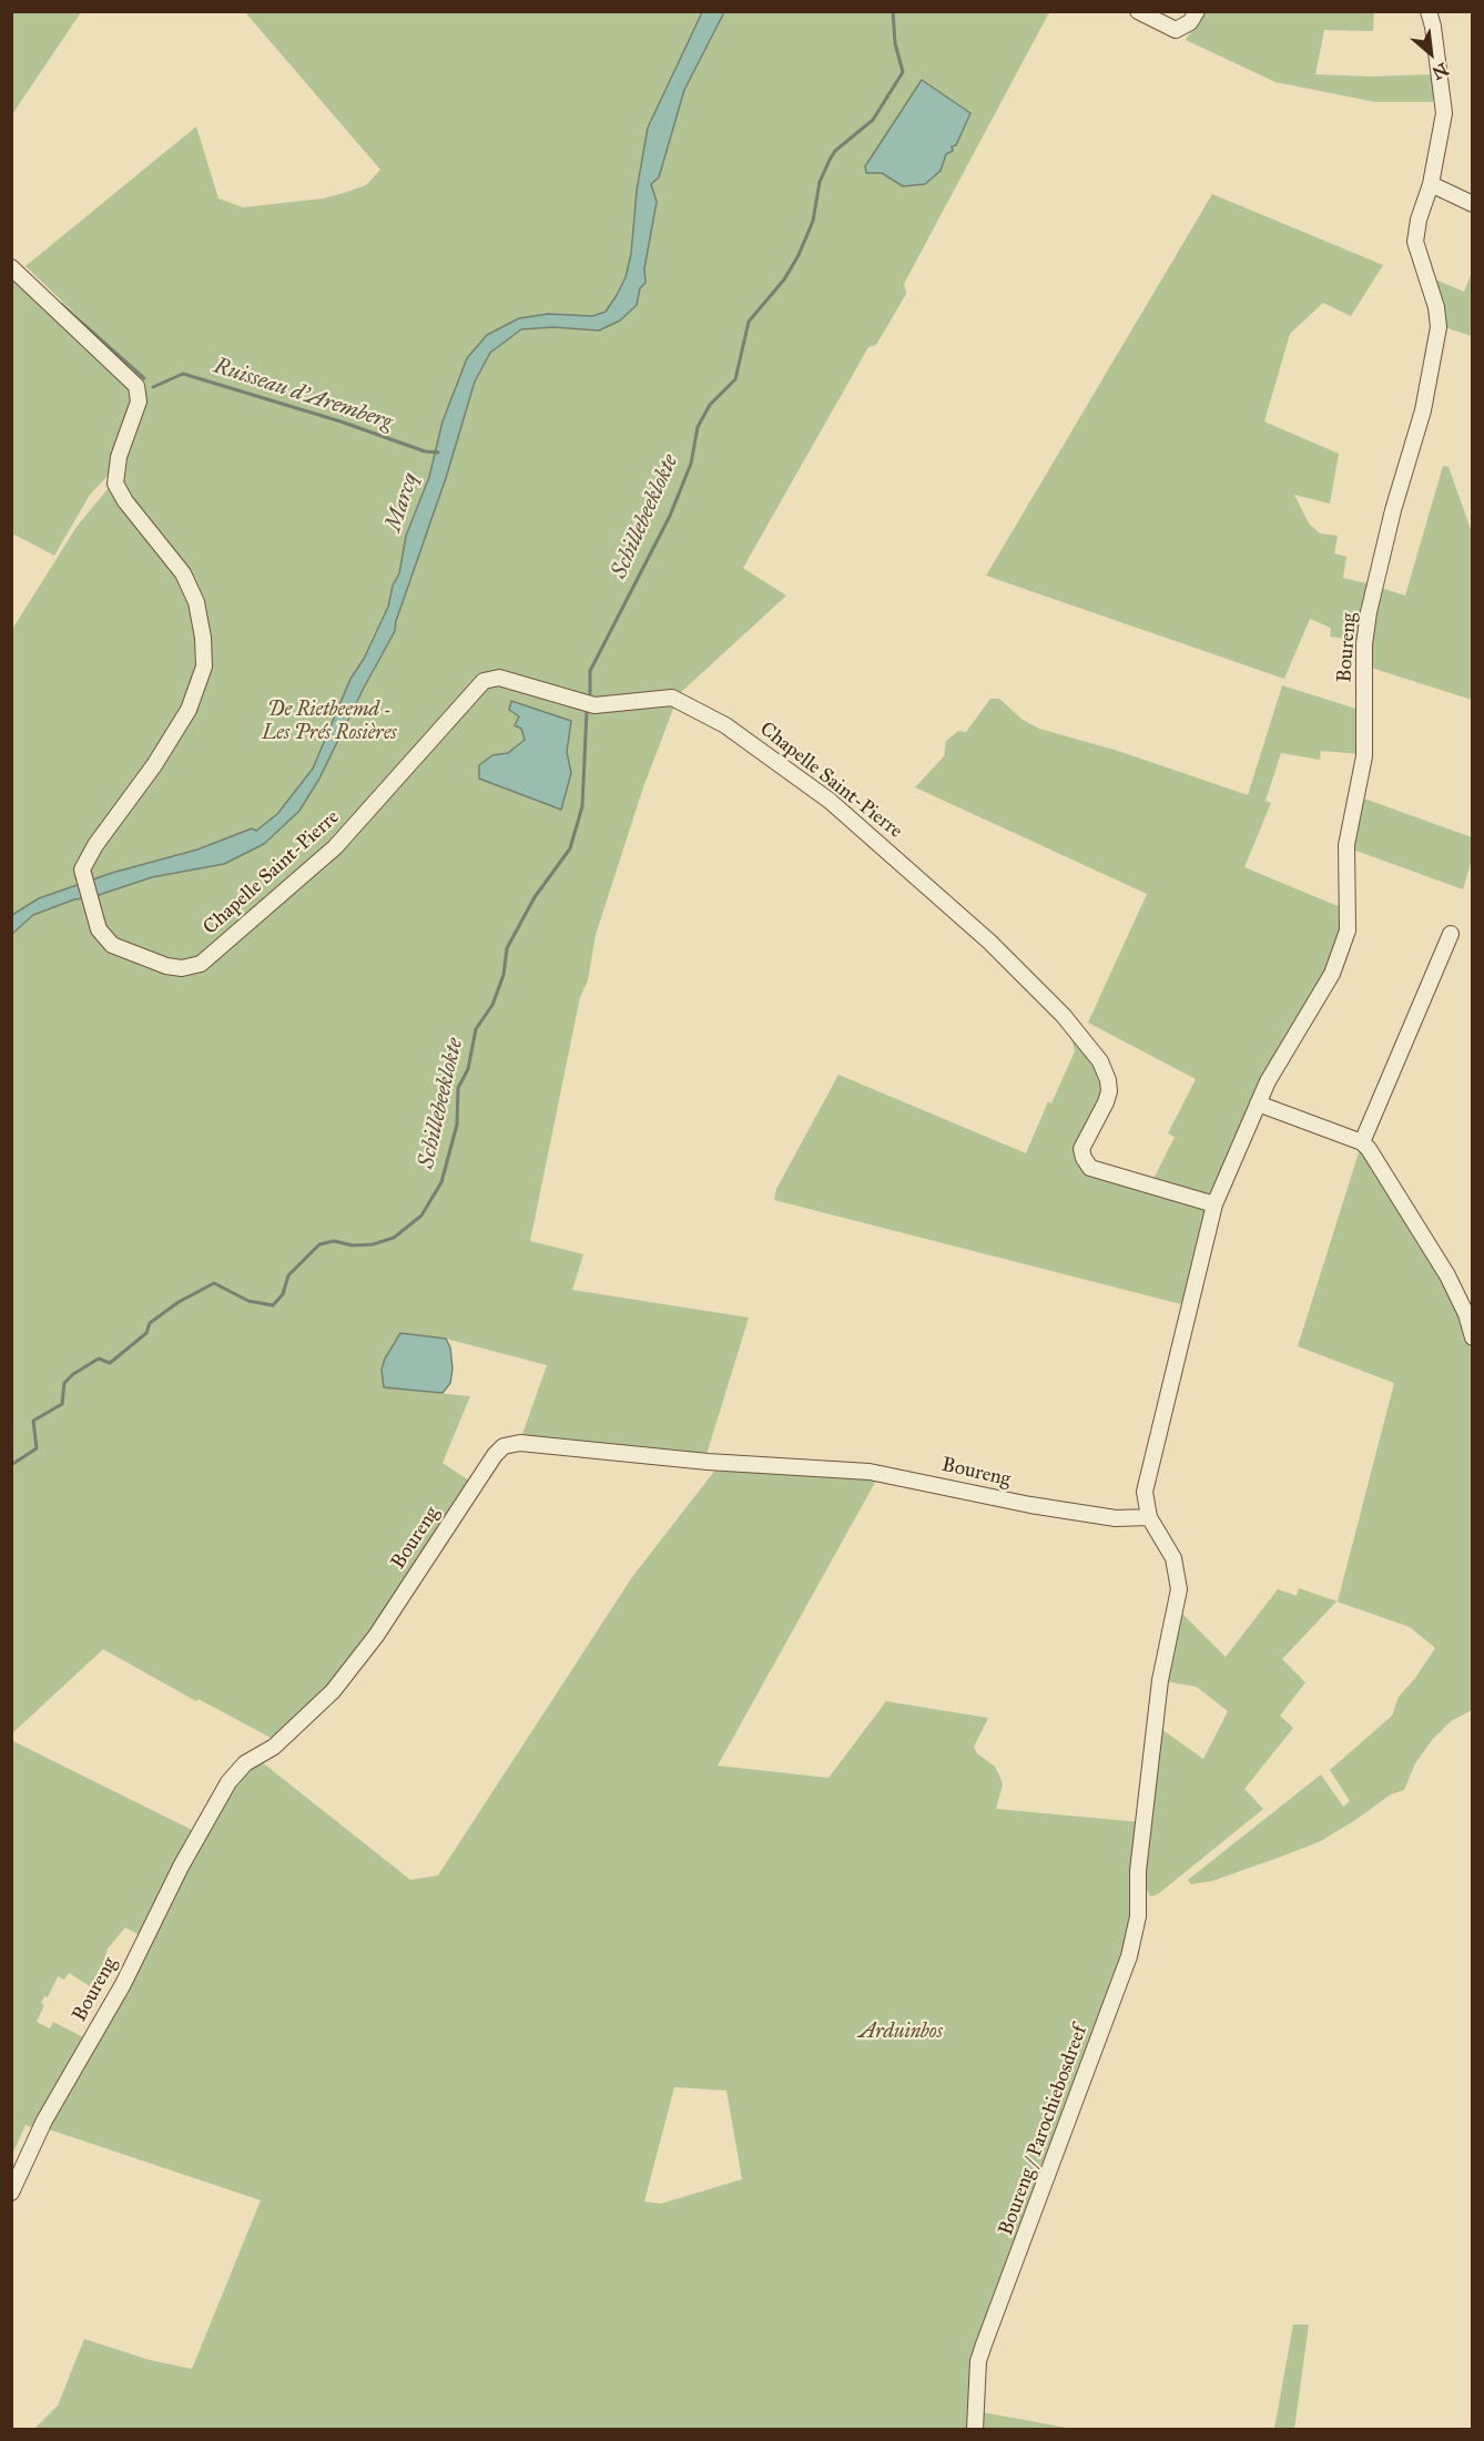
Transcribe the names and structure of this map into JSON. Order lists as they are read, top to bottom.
{
  "streets": {
    "street": ["Boureng", "Chapelle Saint-Pierre", "Boureng / Parochiebosdreef"]
  },
  "crossings": [
    ["Boureng", "Chapelle Saint-Pierre"],
    ["Boureng", "Boureng / Parochiebosdreef"]
  ],
  "water": ["Ruisseau d'Aremberg", "Marcq", "Schillebeeklokte"],
  "parks": ["De Rietbeemd - Les Prés Rosières", "Arduinbos"],
  "north": "bottom right"
}
